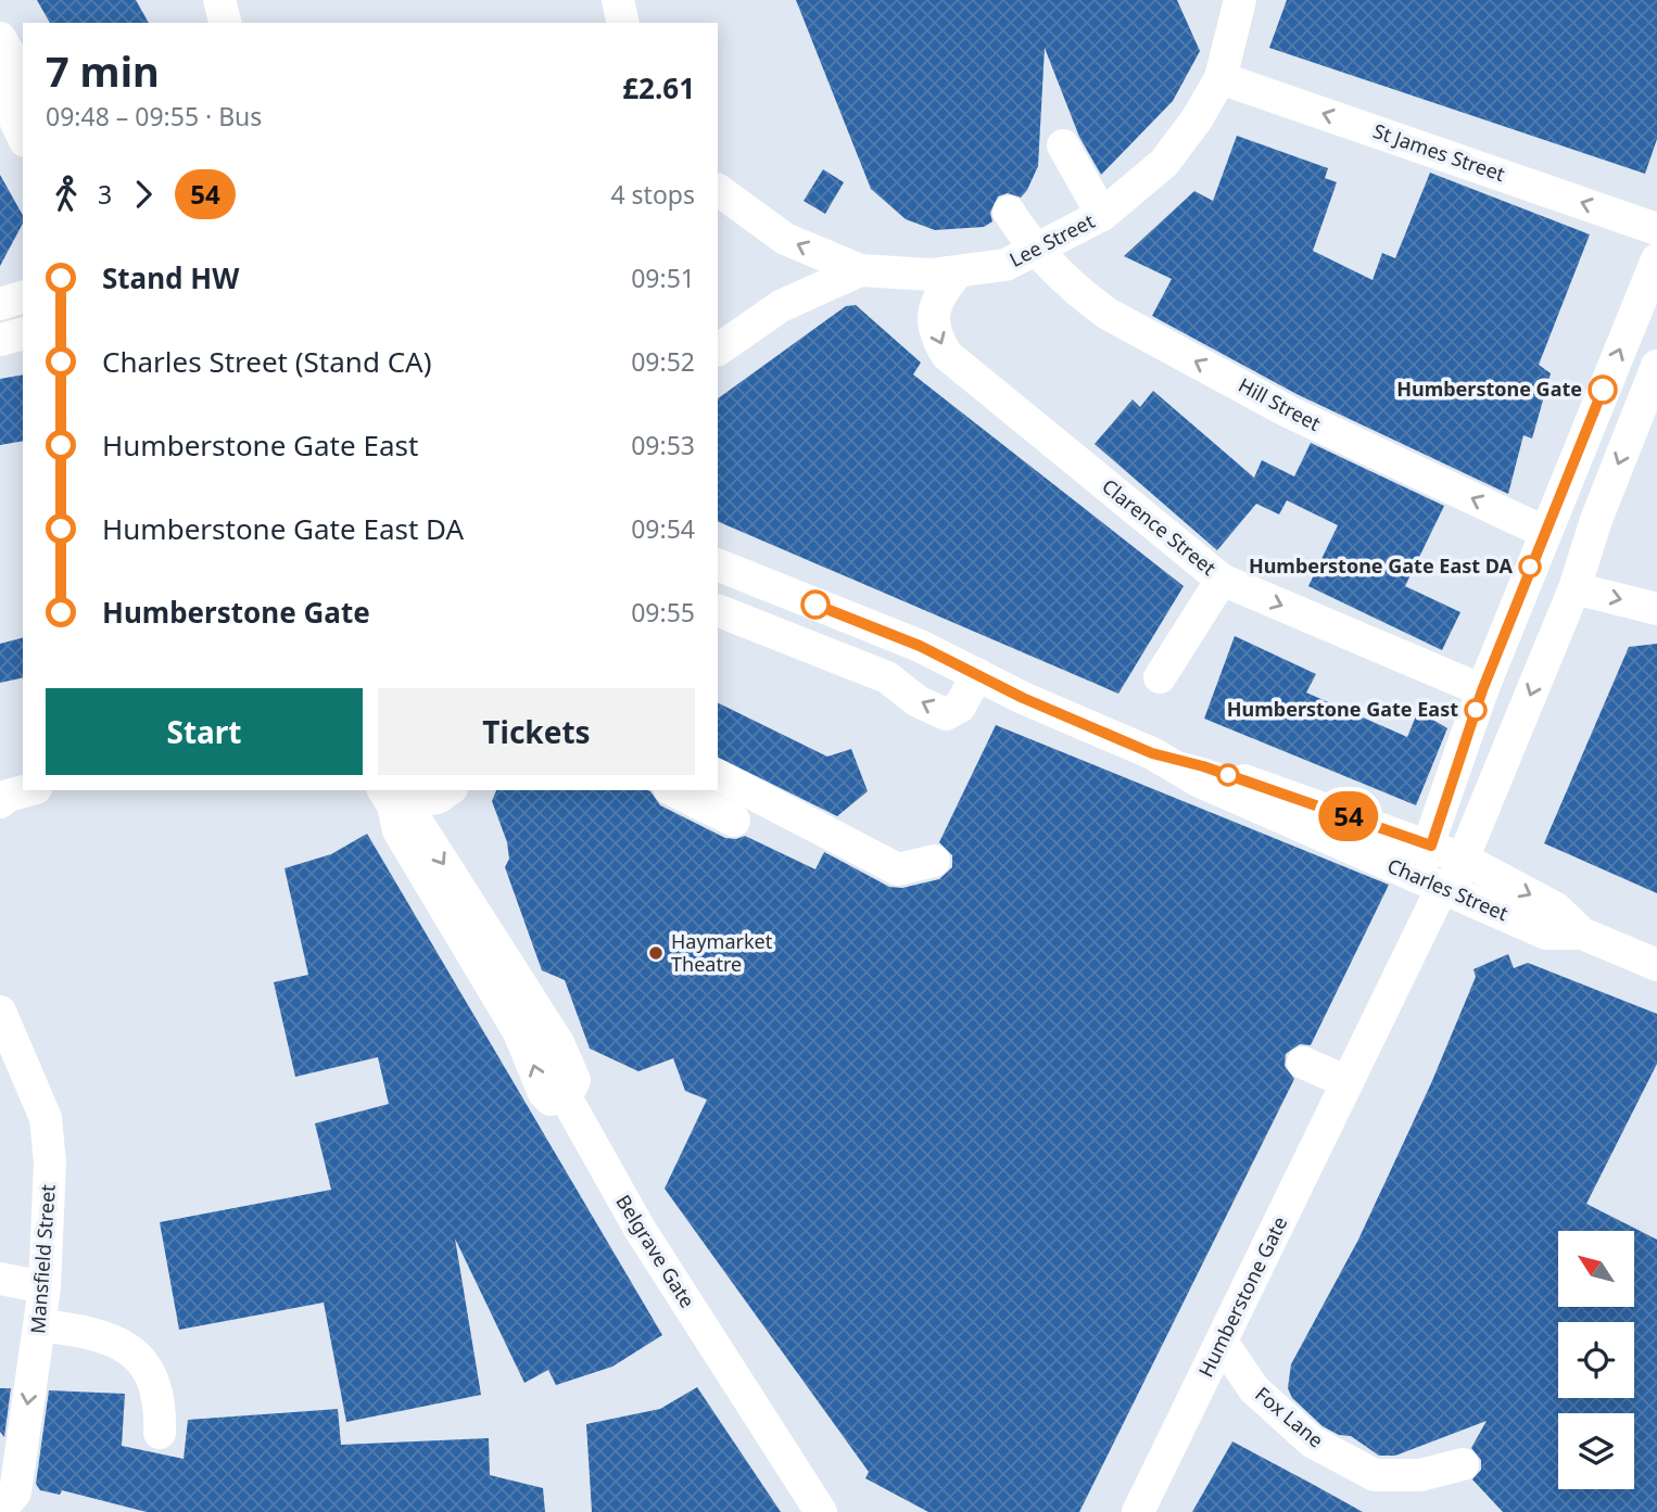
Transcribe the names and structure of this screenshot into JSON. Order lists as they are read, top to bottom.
{
  "streets": {
    "street": [
      "St James Street",
      "Lee Street",
      "Hill Street",
      "Clarence Street",
      "Charles Street",
      "Belgrave Gate",
      "Mansfield Street",
      "Humberstone Gate",
      "Fox Lane"
    ]
  },
  "crossings": [
    ["St James Street", "Lee Street"],
    ["Lee Street", "Hill Street"],
    ["Lee Street", "Clarence Street"],
    ["Hill Street", "Humberstone Gate"],
    ["Clarence Street", "Humberstone Gate"],
    ["Charles Street", "Humberstone Gate"],
    ["Humberstone Gate", "Fox Lane"]
  ],
  "one_way": [
    "St James Street",
    "Hill Street",
    "Clarence Street",
    "Mansfield Street"
  ],
  "places": [
    "Humberstone Gate",
    "Humberstone Gate East DA",
    "Humberstone Gate East",
    "Haymarket Theatre"
  ],
  "lines": ["bus line 54"],
  "north": "top left",
  "page": {
    "on_map": "54",
    "heading": ["7 min", "09:48 – 09:55 · Bus", "£2.61"],
    "legs": ["3", "54", "4 stops"],
    "list": [
      {
        "name": "Stand HW",
        "value": "09:51"
      },
      {
        "name": "Charles Street (Stand CA)",
        "value": "09:52"
      },
      {
        "name": "Humberstone Gate East",
        "value": "09:53"
      },
      {
        "name": "Humberstone Gate East DA",
        "value": "09:54"
      },
      {
        "name": "Humberstone Gate",
        "value": "09:55"
      }
    ],
    "buttons": ["Start", "Tickets"]
  }
}
